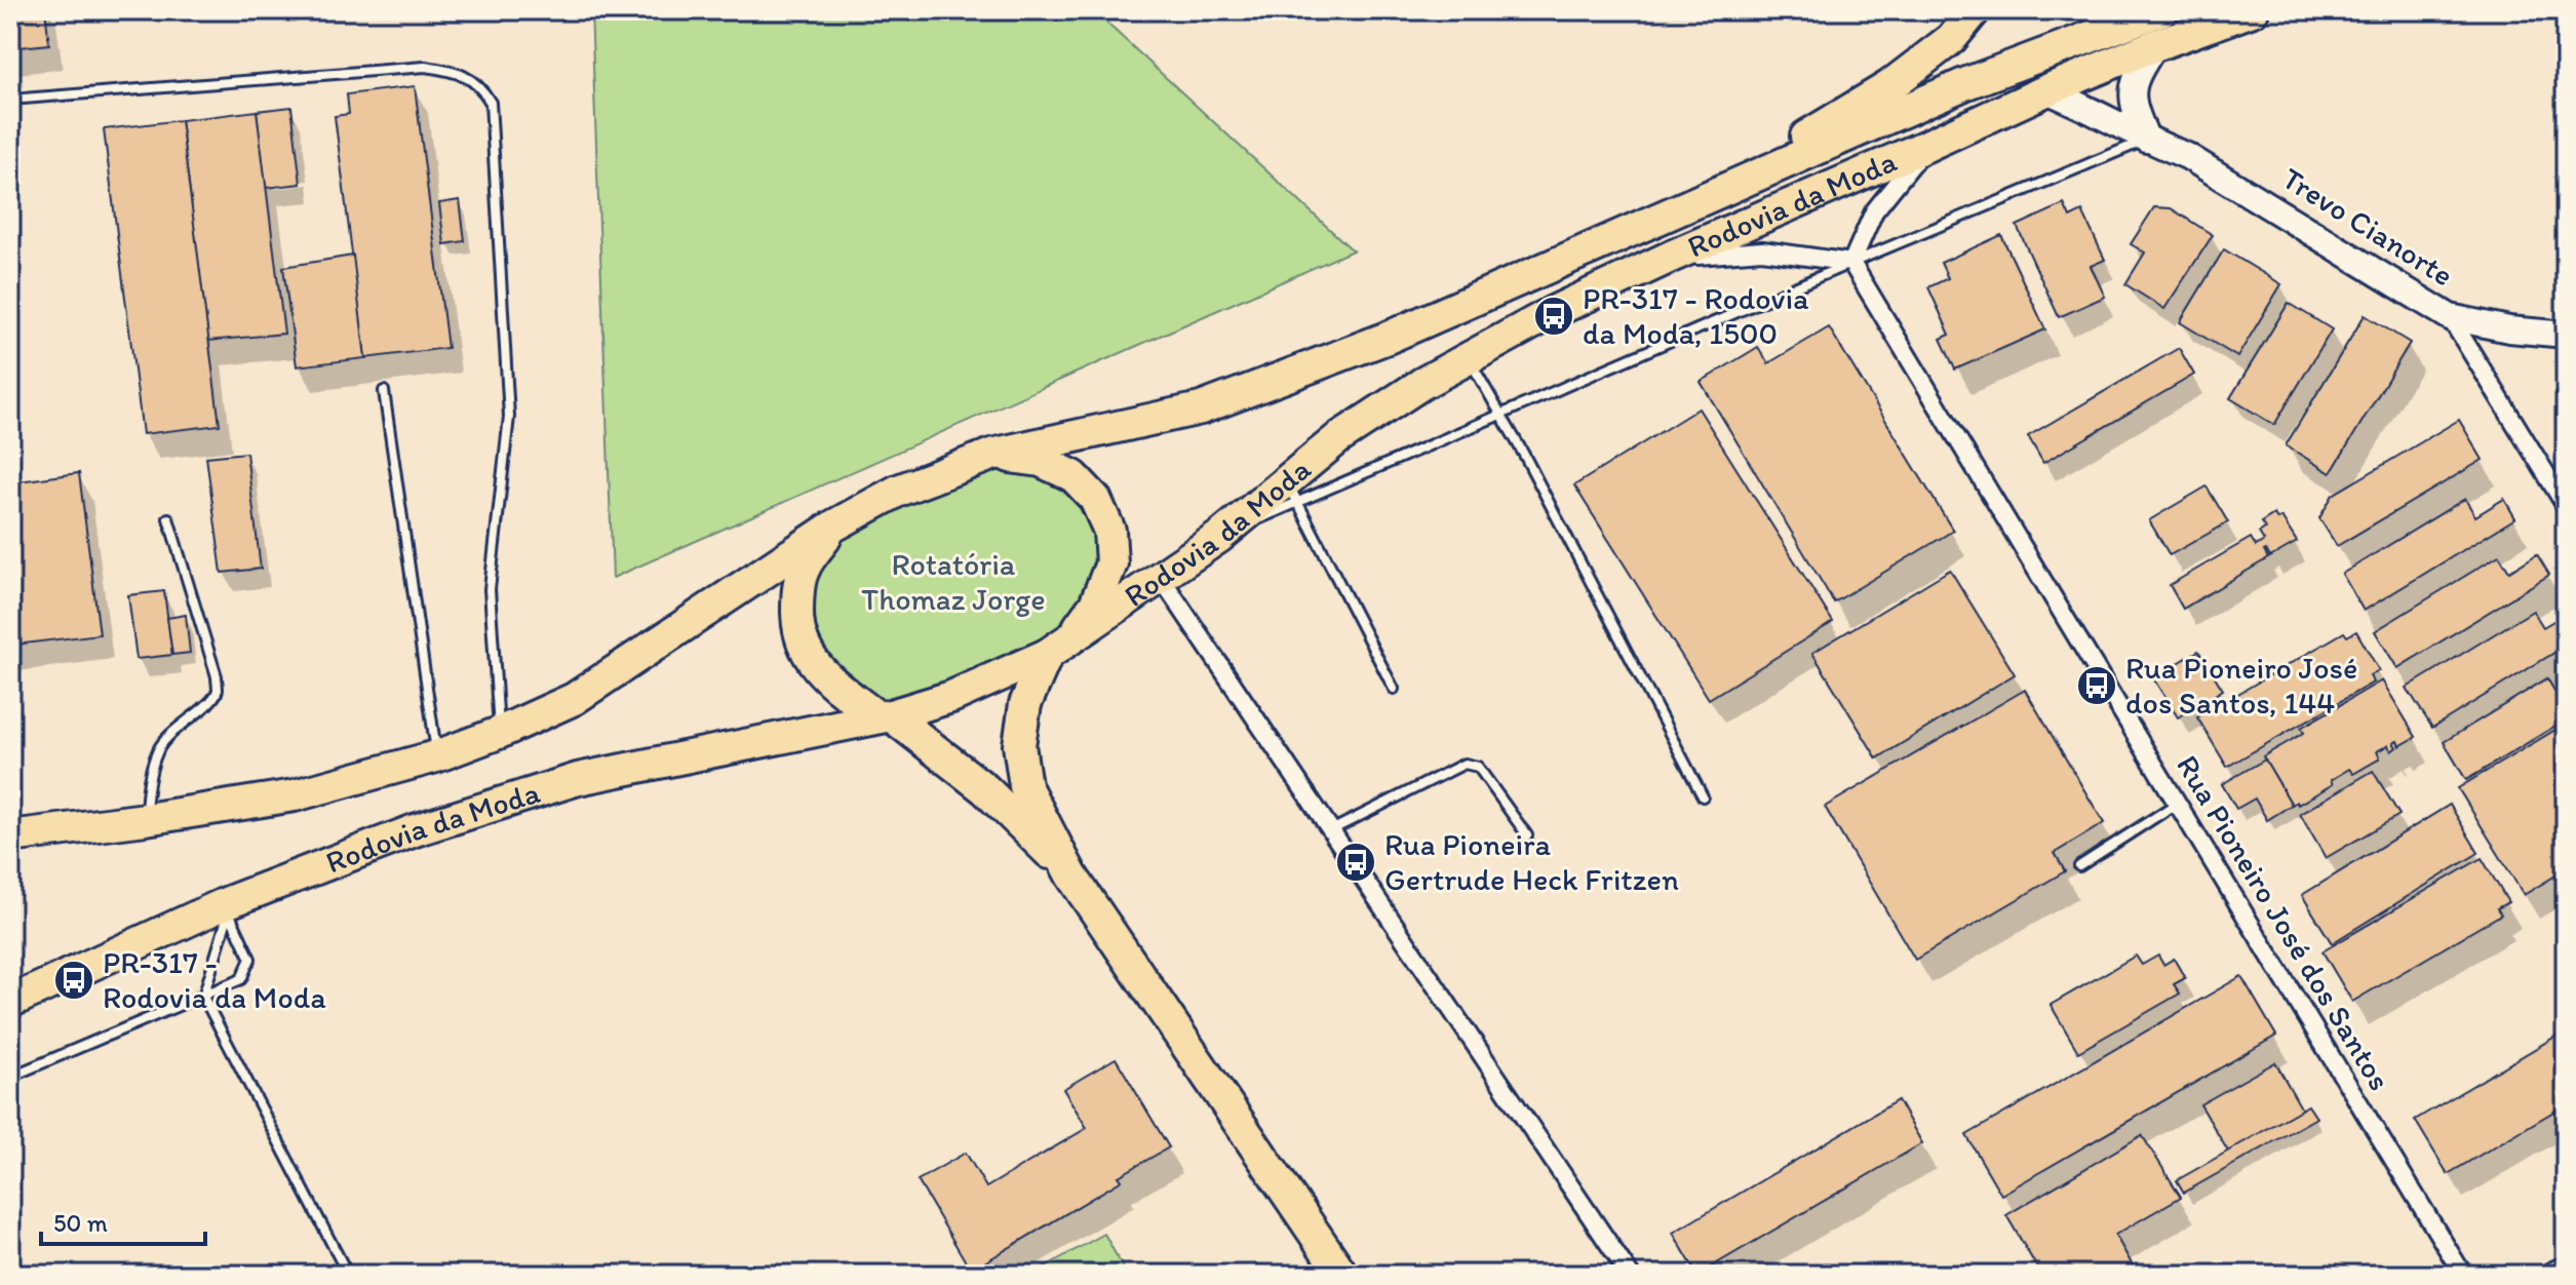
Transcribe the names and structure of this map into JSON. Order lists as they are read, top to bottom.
{
  "streets": {
    "highway": ["Rodovia da Moda"],
    "street": ["Trevo Cianorte", "Rua Pioneiro José dos Santos"]
  },
  "crossings": [
    ["Rodovia da Moda", "Trevo Cianorte"]
  ],
  "parks": ["Rotatória Thomaz Jorge"],
  "places": {
    "bus stop": [
      "PR-317 - Rodovia da Moda, 1500",
      "Rua Pioneiro José dos Santos, 144",
      "Rua Pioneira Gertrude Heck Fritzen",
      "PR-317 - Rodovia da Moda"
    ]
  },
  "scale_bar": "50 m"
}
